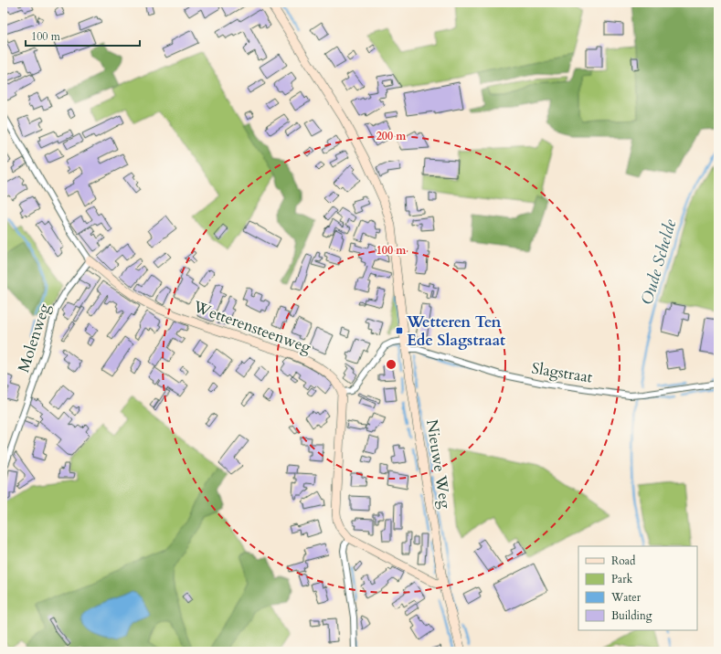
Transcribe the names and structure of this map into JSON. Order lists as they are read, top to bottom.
{
  "streets": {
    "street": [
      "Wetterensteenweg",
      "Molenweg",
      "Slagstraat",
      "Nieuwe Weg"
    ]
  },
  "crossings": [
    ["Wetterensteenweg", "Molenweg"],
    ["Slagstraat", "Nieuwe Weg"]
  ],
  "water": ["Oude Schelde"],
  "places": {
    "transit": ["Wetteren Ten Ede Slagstraat"]
  },
  "legend": [
    "Road",
    "Park",
    "Water",
    "Building"
  ],
  "scale_bar": "100 m",
  "rings": ["200 m", "100 m"]
}
